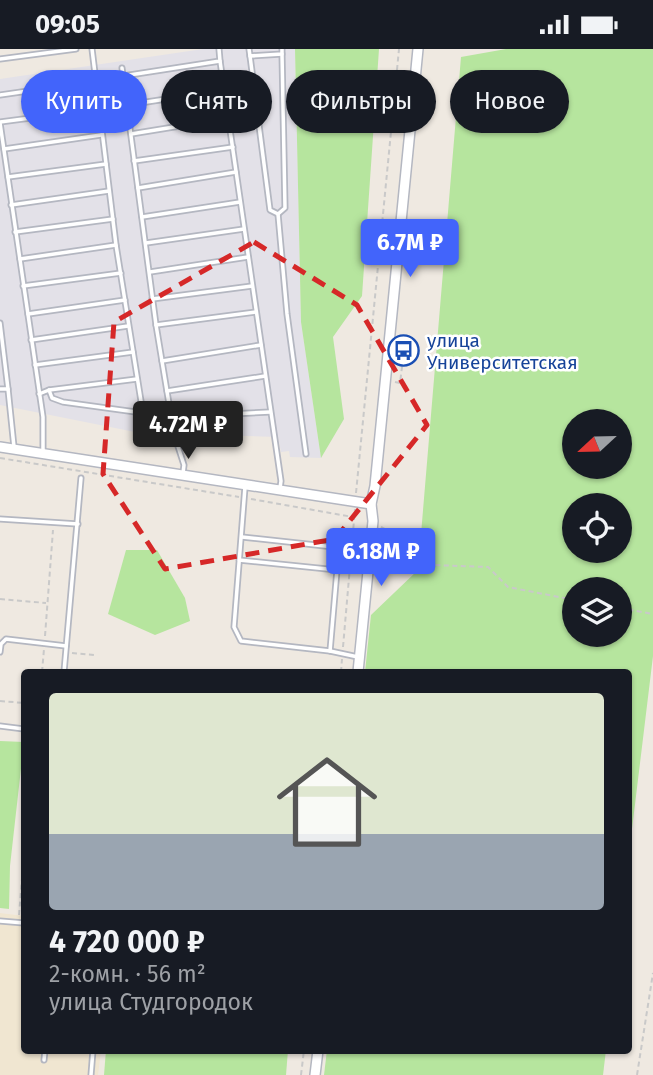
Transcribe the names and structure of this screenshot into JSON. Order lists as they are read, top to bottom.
{
  "places": {
    "bus stop": ["улица Университетская"]
  },
  "north": "left",
  "page": {
    "status": "09:05",
    "chip": [
      "Купить",
      "Снять",
      "Фильтры",
      "Новое"
    ],
    "price": ["6.7M ₽", "4.72M ₽", "6.18M ₽"],
    "list": [
      {
        "name": "4 720 000 ₽",
        "note": "2-комн. · 56 m² · улица Студгородок"
      }
    ]
  }
}
